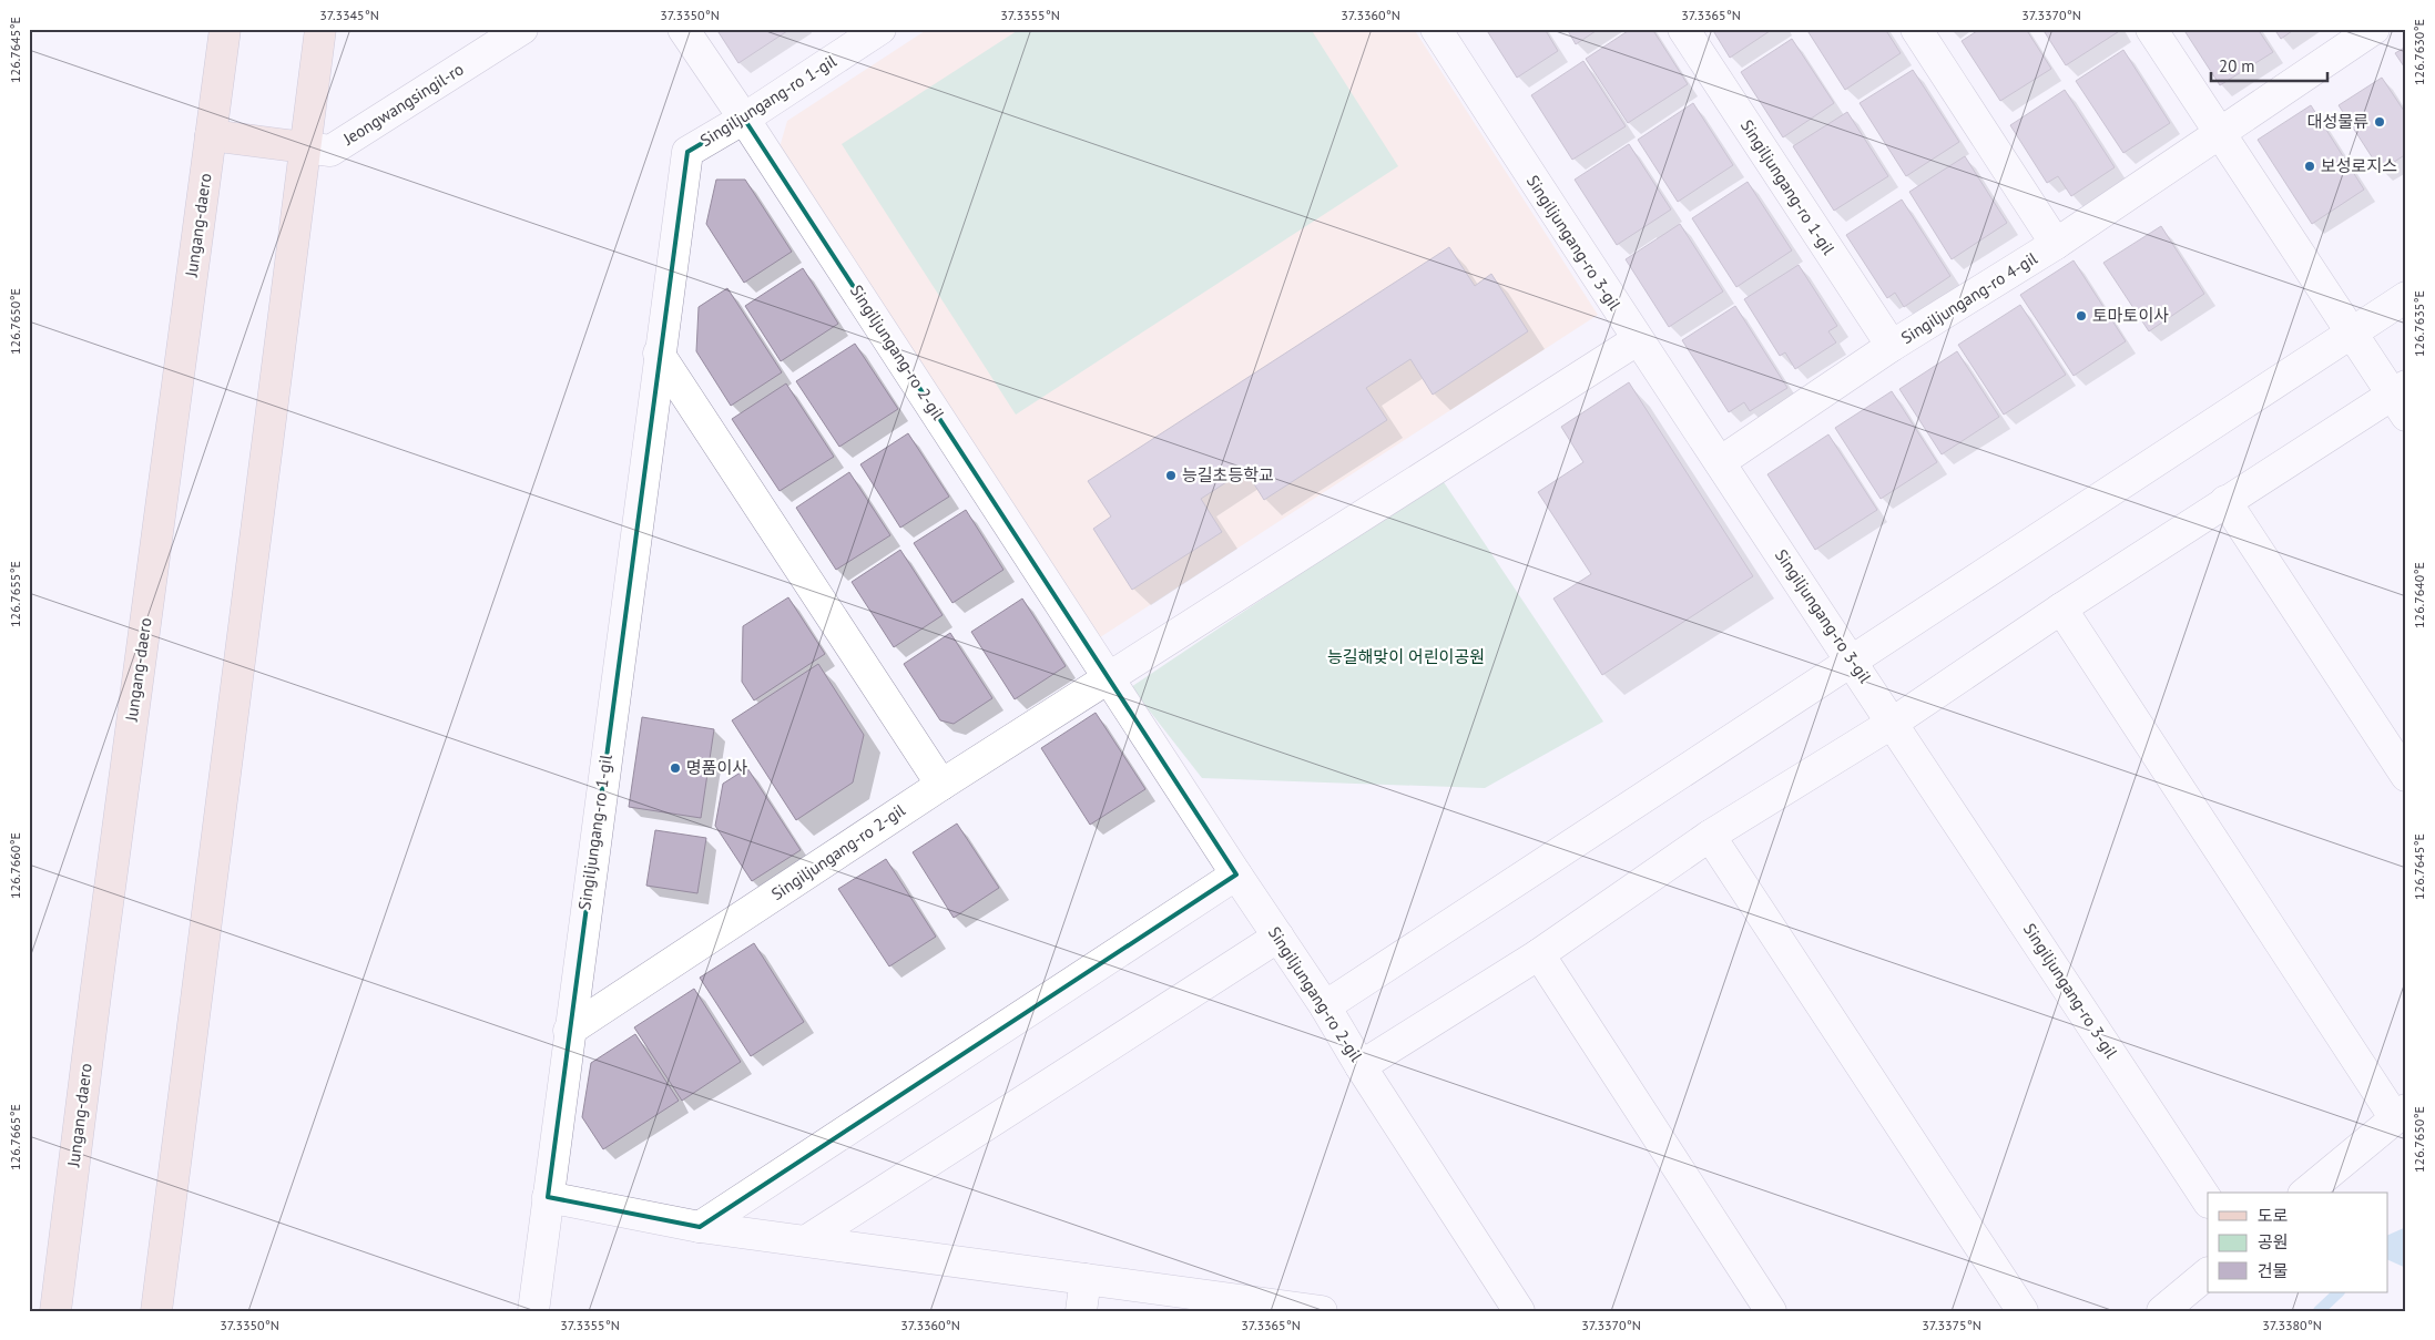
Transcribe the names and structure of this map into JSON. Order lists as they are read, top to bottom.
{
  "streets": {
    "main road": ["Jeongwangsingil-ro", "Jungang-daero"],
    "street": [
      "Singiljungang-ro 1-gil",
      "Singiljungang-ro 3-gil",
      "Singiljungang-ro 4-gil",
      "Singiljungang-ro 2-gil"
    ]
  },
  "crossings": [
    ["Singiljungang-ro 1-gil", "Singiljungang-ro 4-gil"],
    ["Singiljungang-ro 1-gil", "Singiljungang-ro 2-gil"],
    ["Jeongwangsingil-ro", "Jungang-daero"],
    ["Singiljungang-ro 3-gil", "Singiljungang-ro 4-gil"]
  ],
  "parks": ["능길해맞이 어린이공원"],
  "places": [
    "대성물류",
    "보성로지스",
    "토마토이사",
    "능길초등학교",
    "명품이사"
  ],
  "legend": ["도로", "공원", "건물"],
  "scale_bar": "20 m",
  "coordinates": [
    "37.3345°N",
    "37.3350°N",
    "37.3355°N",
    "37.3360°N",
    "37.3365°N",
    "37.3370°N",
    "126.7645°E",
    "126.7630°E",
    "126.7650°E",
    "126.7635°E",
    "126.7655°E",
    "126.7640°E",
    "126.7660°E",
    "126.7665°E",
    "37.3375°N",
    "37.3380°N"
  ]
}
